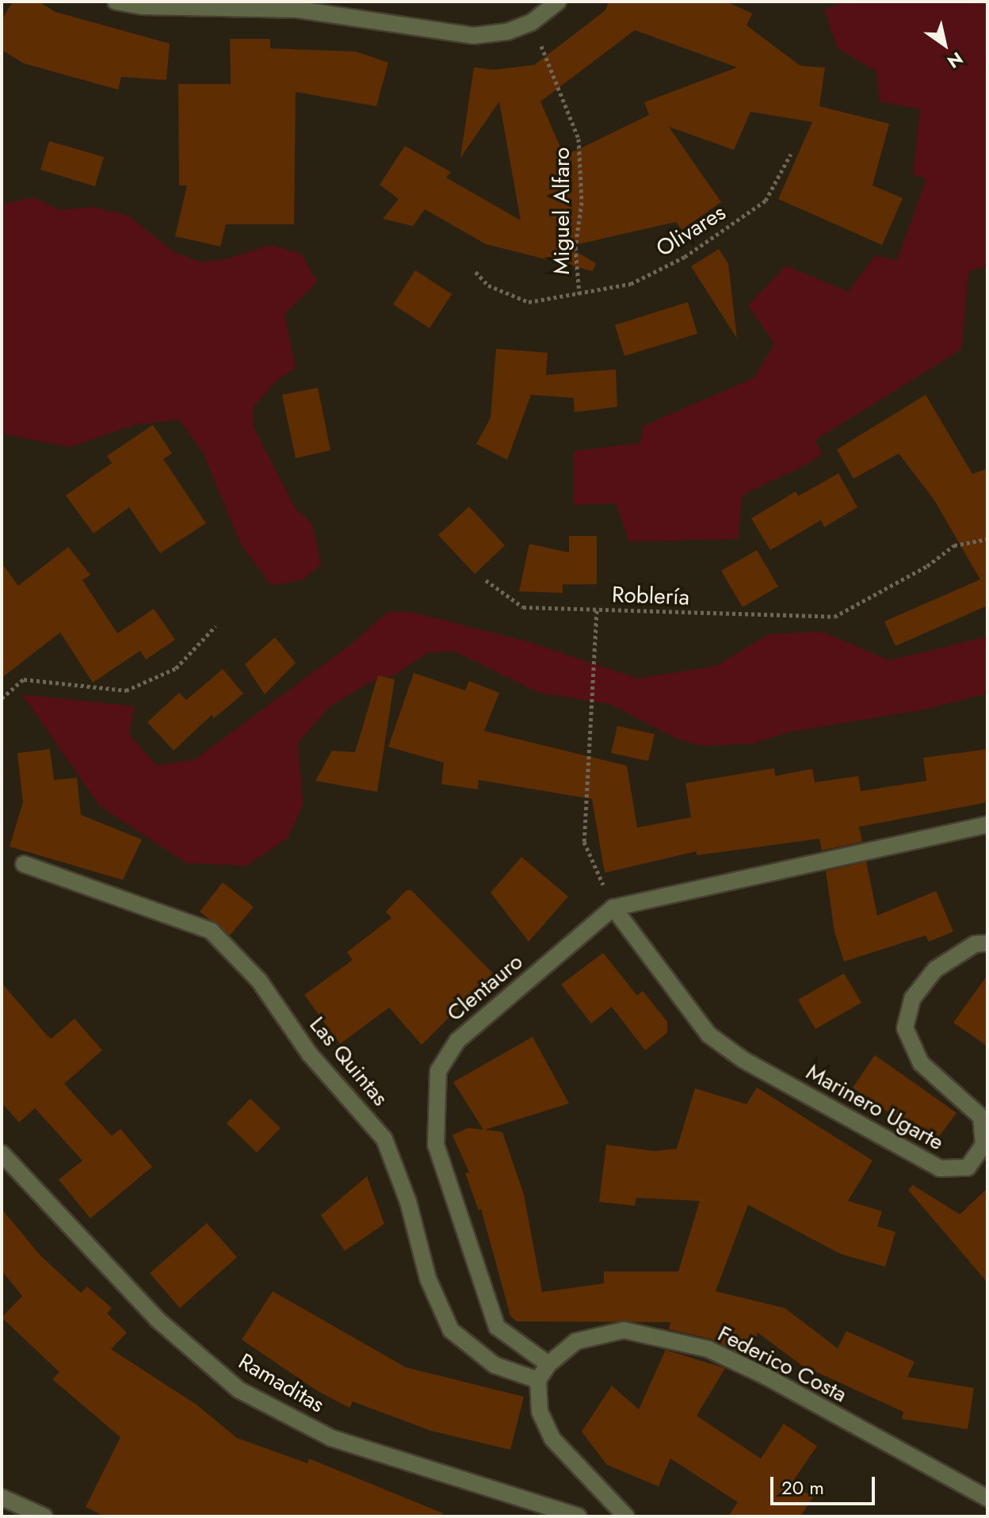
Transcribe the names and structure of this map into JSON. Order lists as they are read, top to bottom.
{
  "streets": {
    "street": [
      "Clentauro",
      "Las Quintas",
      "Marinero Ugarte",
      "Federico Costa",
      "Ramaditas"
    ],
    "path": ["Miguel Alfaro", "Olivares", "Roblería"]
  },
  "crossings": [
    ["Miguel Alfaro", "Olivares"],
    ["Roblería", "Clentauro"],
    ["Roblería", "Marinero Ugarte"],
    ["Clentauro", "Marinero Ugarte"],
    ["Clentauro", "Federico Costa"]
  ],
  "scale_bar": "20 m",
  "north": "bottom right"
}
